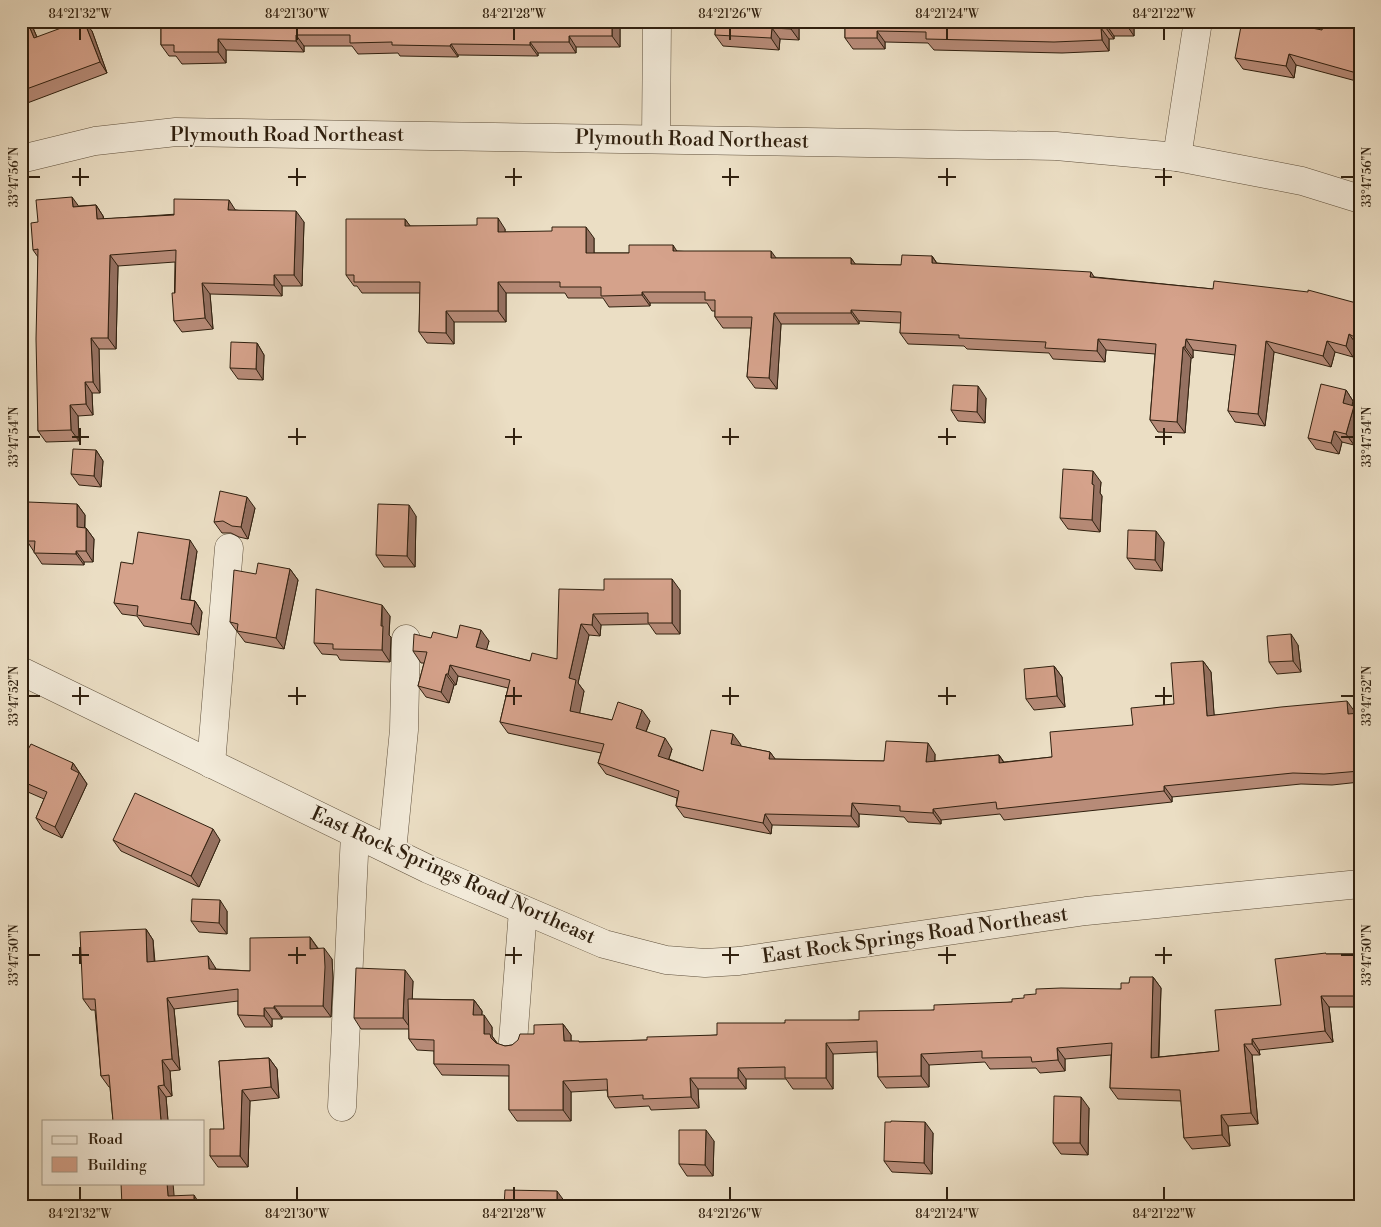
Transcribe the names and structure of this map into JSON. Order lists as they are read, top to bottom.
{
  "streets": {
    "street": ["Plymouth Road Northeast", "East Rock Springs Road Northeast"]
  },
  "legend": ["Road", "Building"],
  "coordinates": [
    "84°21'32\"W",
    "84°21'30\"W",
    "84°21'28\"W",
    "84°21'26\"W",
    "84°21'24\"W",
    "84°21'22\"W",
    "33°47'56\"N",
    "33°47'54\"N",
    "33°47'52\"N",
    "33°47'50\"N"
  ]
}
